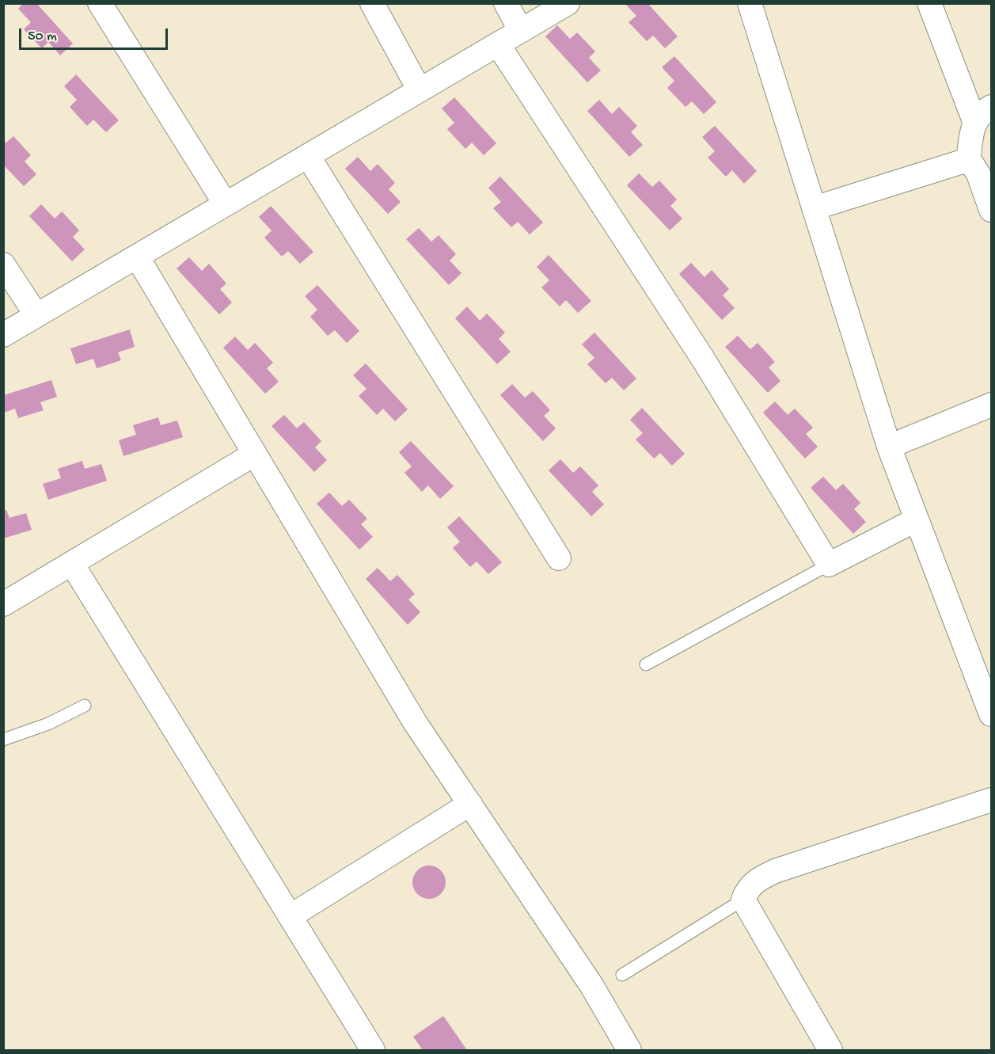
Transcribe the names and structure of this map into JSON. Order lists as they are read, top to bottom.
{
  "scale_bar": "50 m"
}
